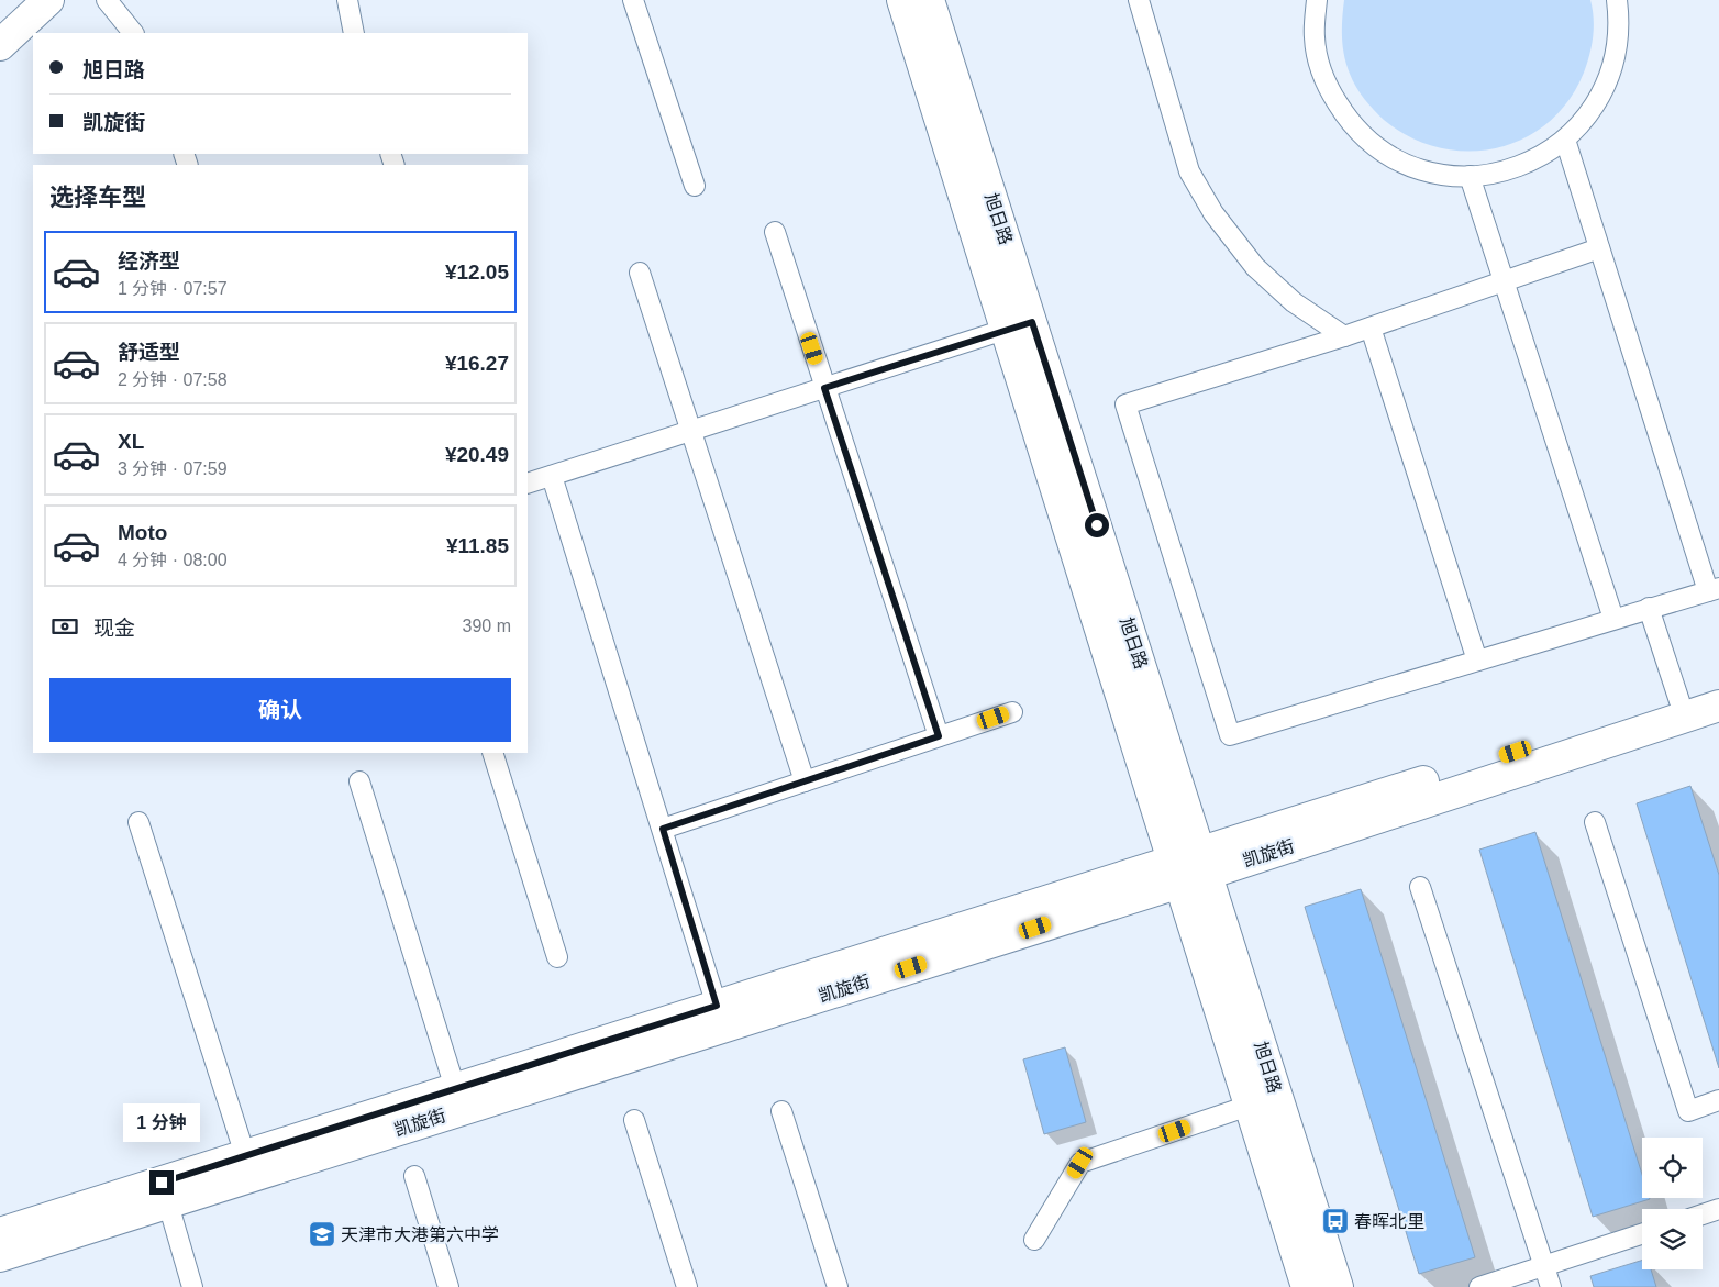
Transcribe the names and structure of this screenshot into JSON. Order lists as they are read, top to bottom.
{
  "streets": {
    "street": ["旭日路", "凯旋街"]
  },
  "crossings": [
    ["旭日路", "凯旋街"]
  ],
  "places": {
    "bus stop": ["春晖北里"],
    "school or university": ["天津市大港第六中学"]
  },
  "page": {
    "banner": ["旭日路", "凯旋街"],
    "heading": "选择车型",
    "list": [
      {
        "name": "经济型",
        "note": "1 分钟 · 07:57",
        "value": "¥12.05"
      },
      {
        "name": "舒适型",
        "note": "2 分钟 · 07:58",
        "value": "¥16.27"
      },
      {
        "name": "XL",
        "note": "3 分钟 · 07:59",
        "value": "¥20.49"
      },
      {
        "name": "Moto",
        "note": "4 分钟 · 08:00",
        "value": "¥11.85"
      }
    ],
    "pay": ["现金", "390 m"],
    "buttons": "确认",
    "bubble": "1 分钟"
  }
}
